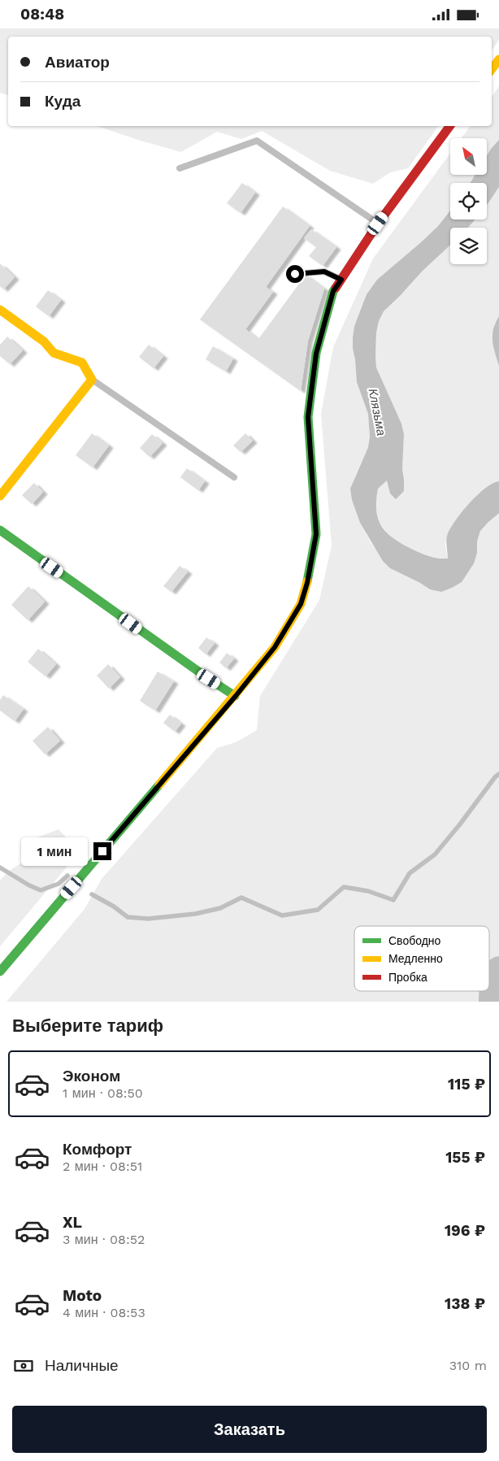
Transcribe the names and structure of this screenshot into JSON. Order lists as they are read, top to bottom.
{
  "water": ["Клязьма"],
  "legend": ["Свободно", "Медленно", "Пробка"],
  "north": "top left",
  "page": {
    "status": "08:48",
    "banner": ["Авиатор", "Куда"],
    "bubble": "1 мин",
    "heading": "Выберите тариф",
    "list": [
      {
        "name": "Эконом",
        "note": "1 мин · 08:50",
        "value": "115 ₽"
      },
      {
        "name": "Комфорт",
        "note": "2 мин · 08:51",
        "value": "155 ₽"
      },
      {
        "name": "XL",
        "note": "3 мин · 08:52",
        "value": "196 ₽"
      },
      {
        "name": "Moto",
        "note": "4 мин · 08:53",
        "value": "138 ₽"
      }
    ],
    "pay": ["Наличные", "310 m"],
    "buttons": "Заказать"
  }
}
